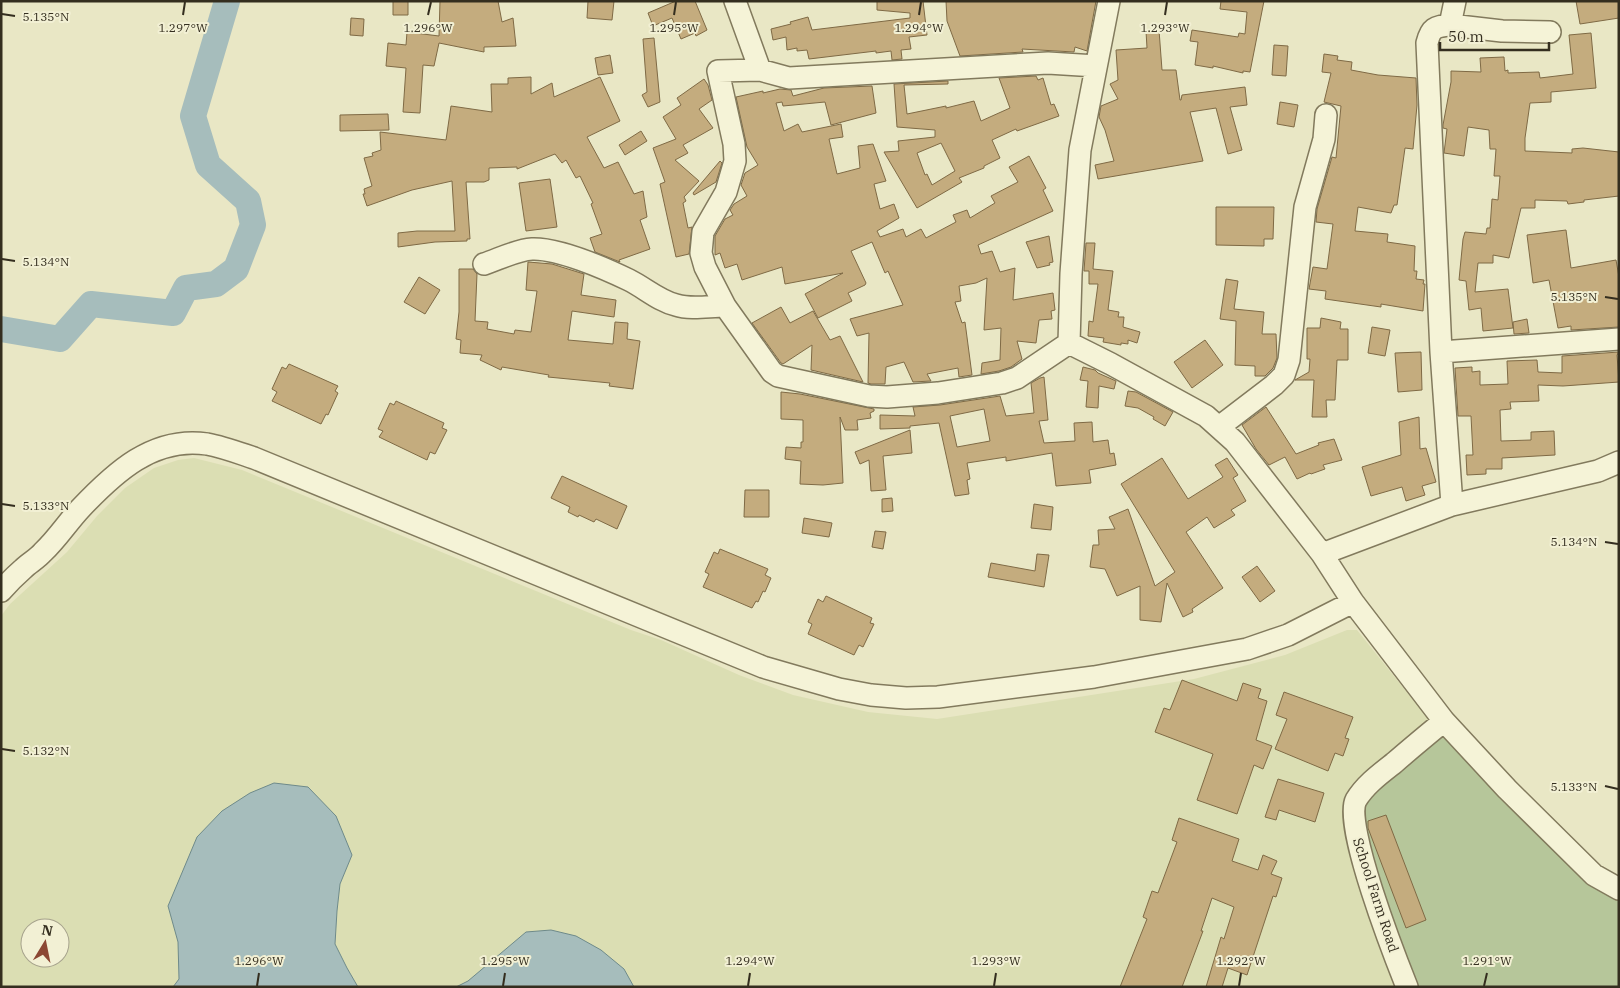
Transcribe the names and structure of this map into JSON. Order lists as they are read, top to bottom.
{
  "streets": {
    "street": ["School Farm Road"]
  },
  "scale_bar": "50 m",
  "north": "top",
  "coordinates": [
    "5.135°N",
    "1.297°W",
    "1.296°W",
    "1.295°W",
    "1.294°W",
    "1.293°W",
    "5.134°N",
    "5.133°N",
    "5.132°N",
    "1.292°W",
    "1.291°W"
  ]
}
